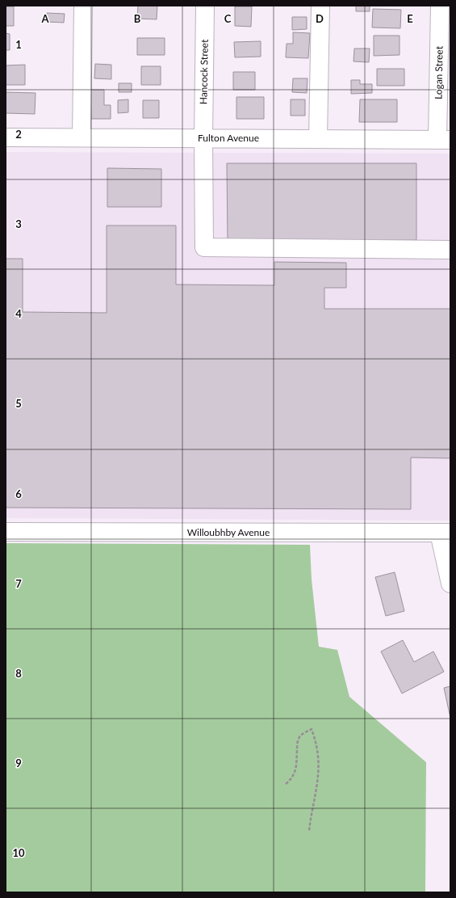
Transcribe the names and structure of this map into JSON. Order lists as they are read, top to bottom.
{
  "streets": {
    "street": [
      "Hancock Street",
      "Logan Street",
      "Fulton Avenue",
      "Willoubhby Avenue"
    ]
  },
  "crossings": [
    ["Hancock Street", "Fulton Avenue"],
    ["Logan Street", "Fulton Avenue"]
  ],
  "grid": {
    "columns": [
      "A",
      "B",
      "C",
      "D",
      "E"
    ],
    "rows": [
      "1",
      "2",
      "3",
      "4",
      "5",
      "6",
      "7",
      "8",
      "9",
      "10"
    ]
  }
}
